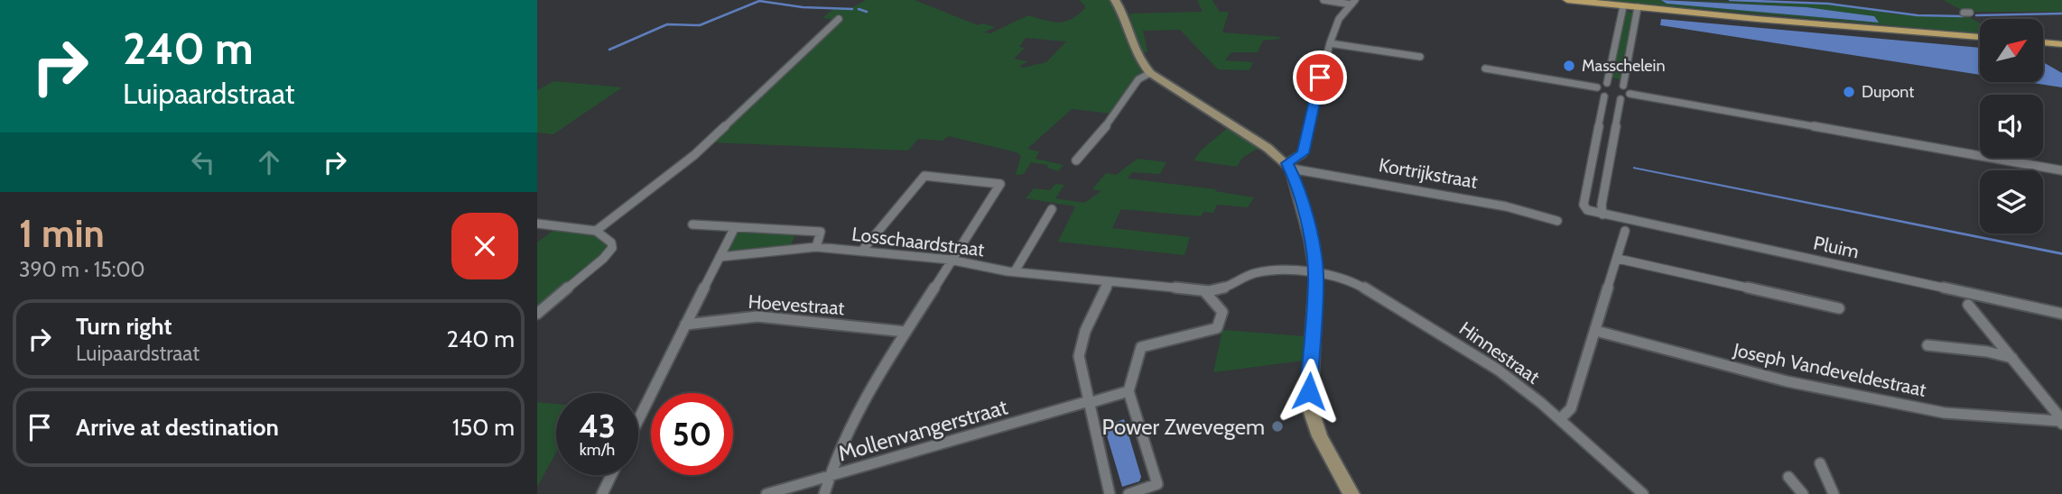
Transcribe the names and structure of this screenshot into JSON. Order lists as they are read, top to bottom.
{
  "streets": {
    "main road": ["Kortrijkstraat"],
    "street": [
      "Losschaardstraat",
      "Pluim",
      "Hoevestraat",
      "Hinnestraat",
      "Joseph Vandeveldestraat",
      "Mollenvangerstraat"
    ]
  },
  "crossings": [
    ["Losschaardstraat", "Hinnestraat"]
  ],
  "places": ["Masschelein", "Dupont", "Power Zwevegem"],
  "north": "top right",
  "page": {
    "turn": ["240 m", "Luipaardstraat"],
    "heading": ["1 min", "390 m · 15:00"],
    "list": [
      {
        "name": "Turn right",
        "note": "Luipaardstraat",
        "value": "240 m"
      },
      {
        "name": "Arrive at destination",
        "value": "150 m"
      }
    ],
    "speed": "43 km/h",
    "limit": "50"
  }
}
